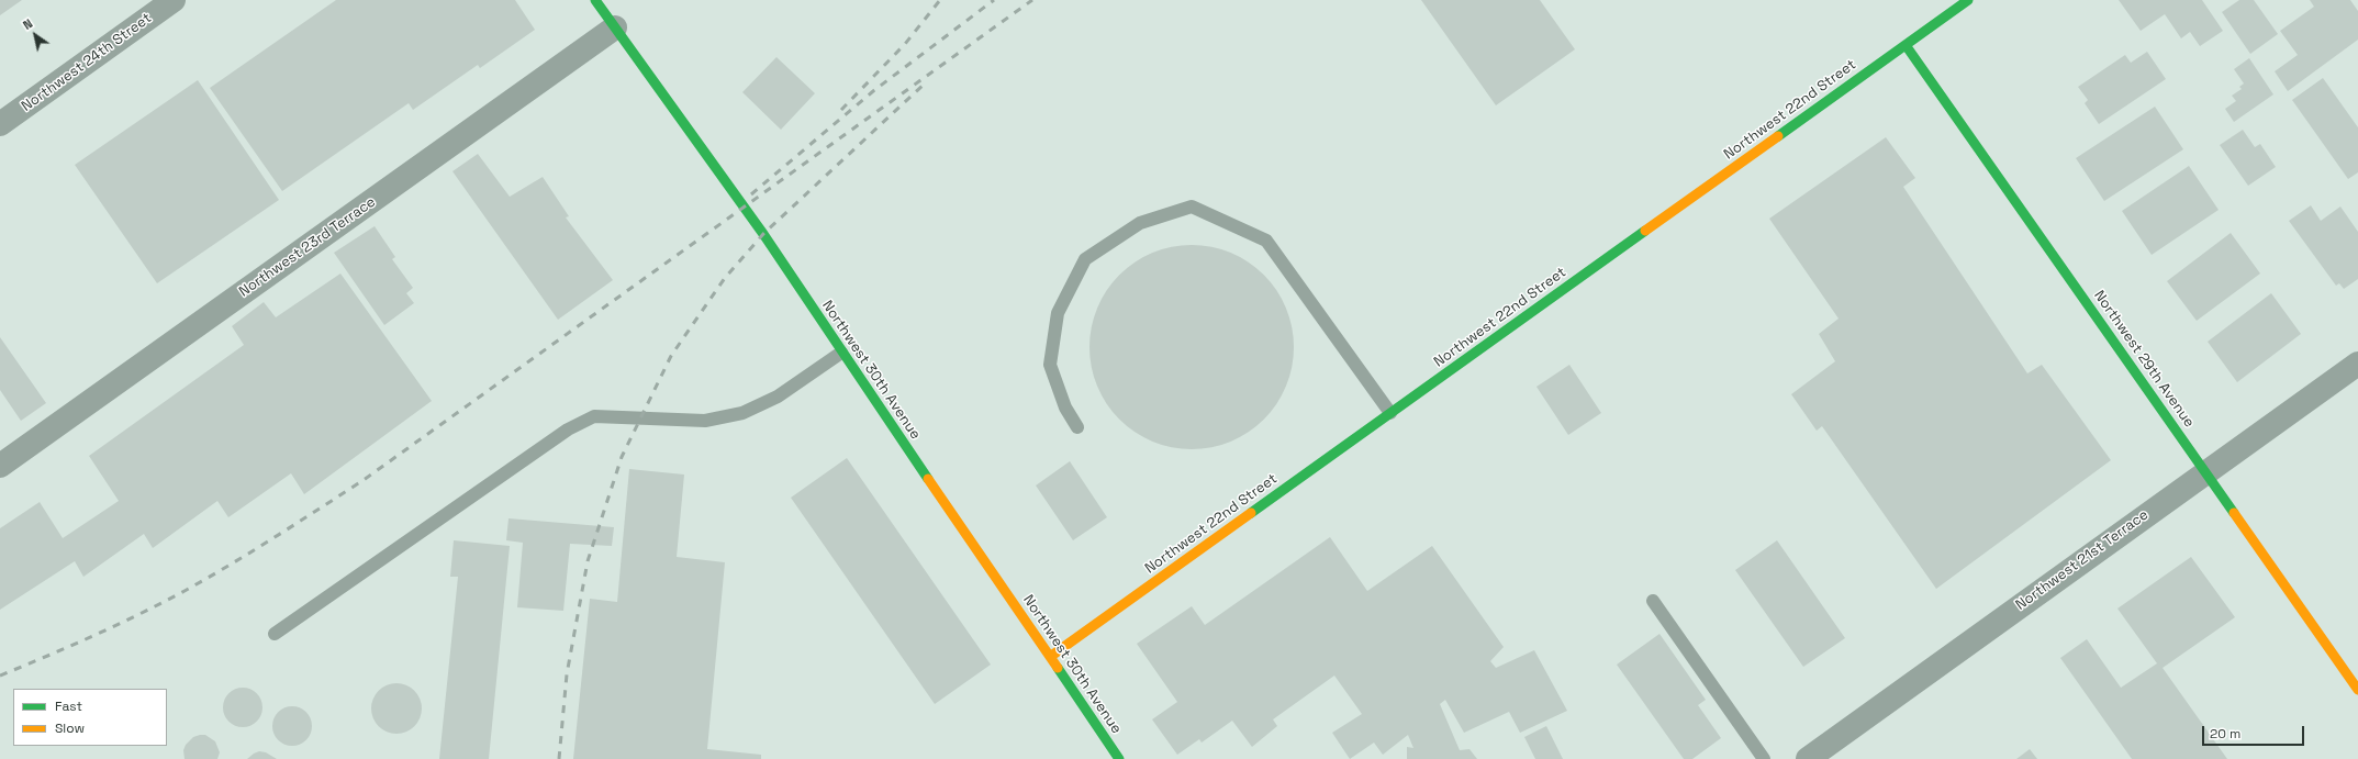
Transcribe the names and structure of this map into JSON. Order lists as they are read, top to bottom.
{
  "streets": {
    "street": [
      "Northwest 24th Street",
      "Northwest 22nd Street",
      "Northwest 23rd Terrace",
      "Northwest 29th Avenue",
      "Northwest 30th Avenue",
      "Northwest 21st Terrace"
    ]
  },
  "crossings": [
    ["Northwest 22nd Street", "Northwest 29th Avenue"],
    ["Northwest 22nd Street", "Northwest 30th Avenue"],
    ["Northwest 23rd Terrace", "Northwest 30th Avenue"],
    ["Northwest 29th Avenue", "Northwest 21st Terrace"]
  ],
  "legend": ["Fast", "Slow"],
  "scale_bar": "20 m",
  "north": "top left"
}
